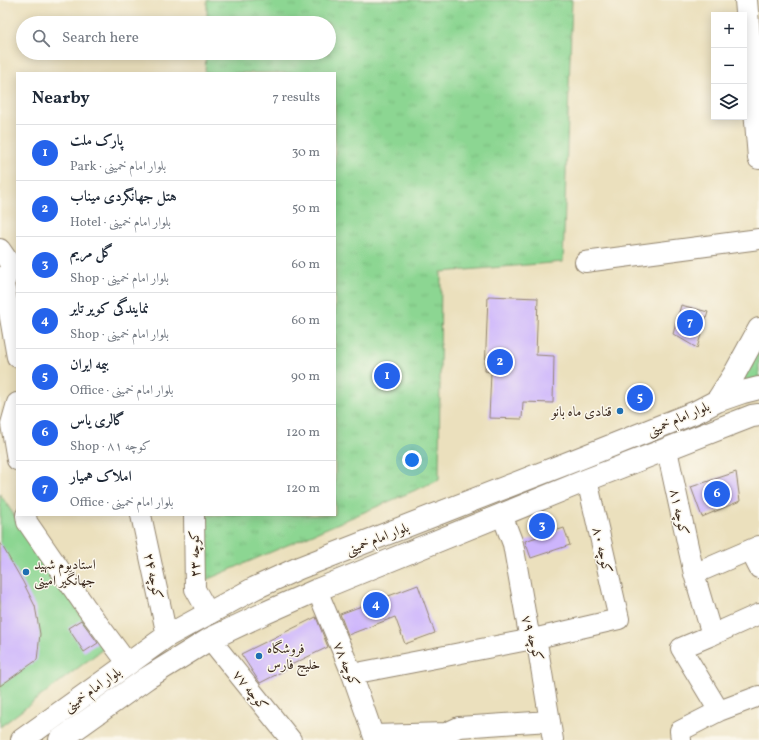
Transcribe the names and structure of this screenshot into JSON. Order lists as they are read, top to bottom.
{
  "streets": {
    "main road": ["بلوار امام خمینی"],
    "street": [
      "کوچه ۸۱",
      "کوچه ۸۰",
      "کوچه ۲۳",
      "کوچه ۲۴",
      "کوچه ۷۹",
      "کوچه ۷۸",
      "کوچه ۷۷"
    ]
  },
  "crossings": [
    ["بلوار امام خمینی", "کوچه ۸۱"],
    ["بلوار امام خمینی", "کوچه ۸۰"],
    ["بلوار امام خمینی", "کوچه ۲۳"],
    ["بلوار امام خمینی", "کوچه ۲۴"],
    ["بلوار امام خمینی", "کوچه ۷۹"],
    ["بلوار امام خمینی", "کوچه ۷۸"],
    ["بلوار امام خمینی", "کوچه ۷۷"],
    ["کوچه ۸۰", "کوچه ۷۹"]
  ],
  "places": ["قنادی ماه بانو", "استادیوم شهید جهانگیر امینی", "فروشگاه خلیج فارس"],
  "page": {
    "map_buttons": ["+", "−"],
    "search": "Search here",
    "heading": ["Nearby", "7 results"],
    "list": [
      {
        "mark": "1",
        "name": "پارک ملت",
        "note": "Park · بلوار امام خمینی",
        "value": "30 m"
      },
      {
        "mark": "2",
        "name": "هتل جهانگردی میناب",
        "note": "Hotel · بلوار امام خمینی",
        "value": "50 m"
      },
      {
        "mark": "3",
        "name": "گل مریم",
        "note": "Shop · بلوار امام خمینی",
        "value": "60 m"
      },
      {
        "mark": "4",
        "name": "نمایندگی کویر تایر",
        "note": "Shop · بلوار امام خمینی",
        "value": "60 m"
      },
      {
        "mark": "5",
        "name": "بیمه ایران",
        "note": "Office · بلوار امام خمینی",
        "value": "90 m"
      },
      {
        "mark": "6",
        "name": "گالری یاس",
        "note": "Shop · کوچه ۸۱",
        "value": "120 m"
      },
      {
        "mark": "7",
        "name": "املاک همیار",
        "note": "Office · بلوار امام خمینی",
        "value": "120 m"
      }
    ],
    "pins": [
      "7",
      "2",
      "1",
      "5",
      "6",
      "3",
      "4"
    ]
  }
}
